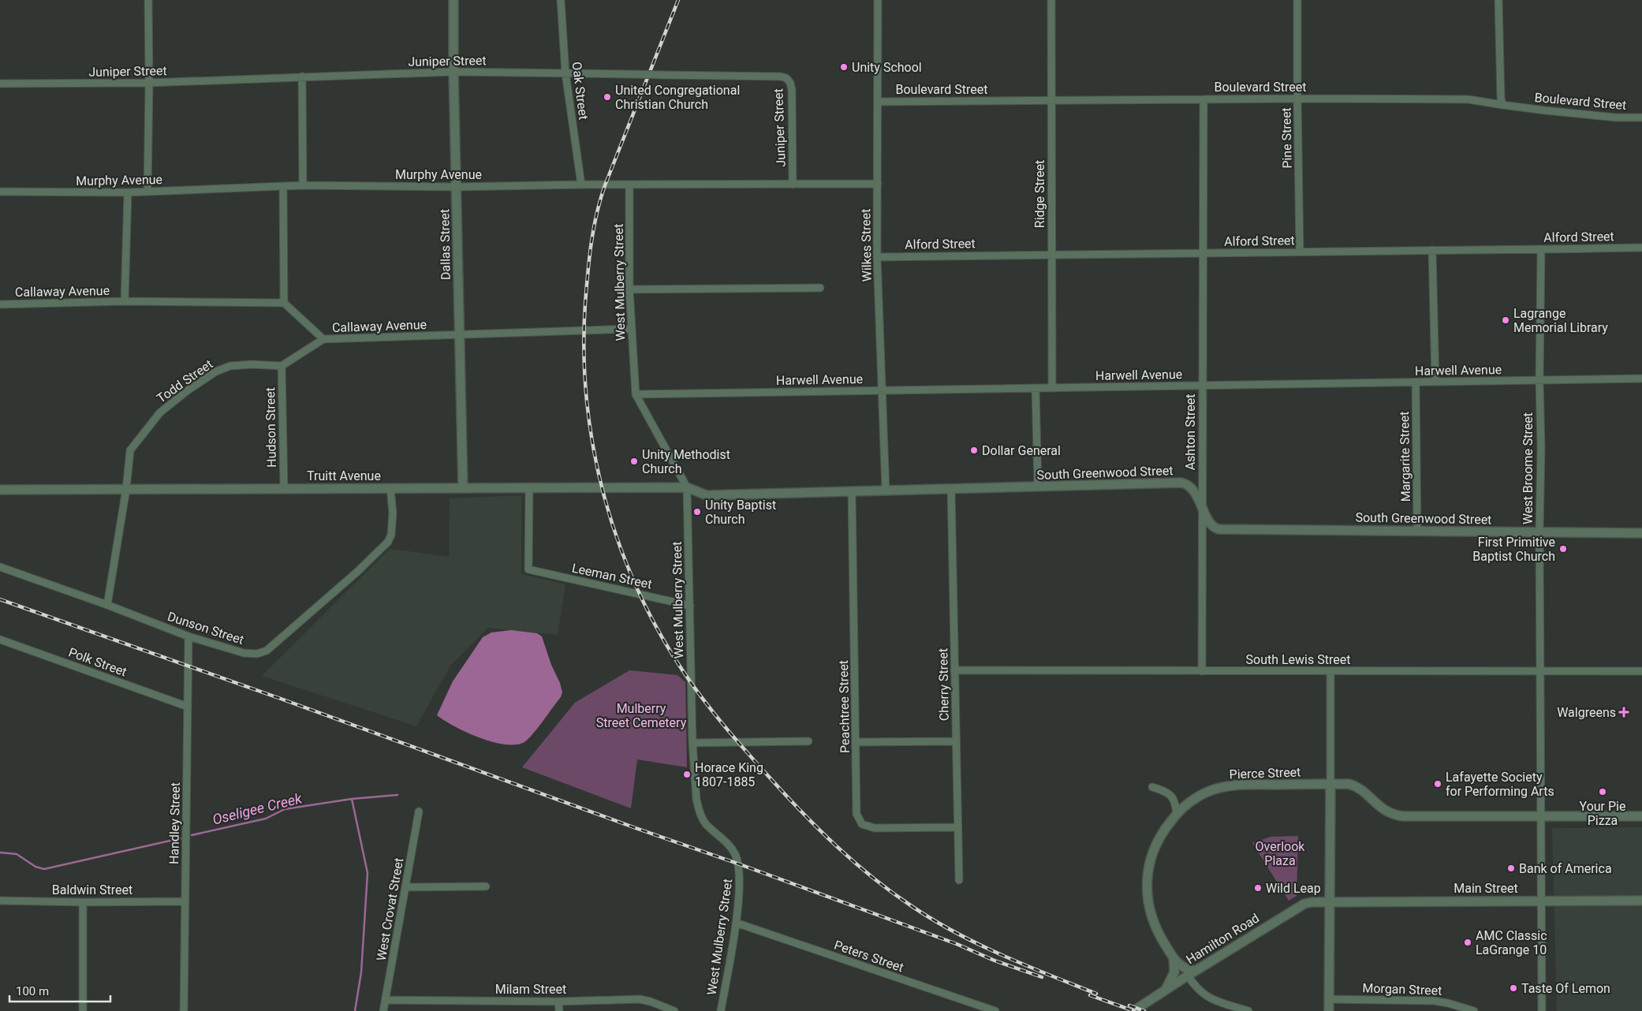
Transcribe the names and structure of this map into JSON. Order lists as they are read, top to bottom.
{
  "streets": {
    "street": [
      "Juniper Street",
      "Boulevard Street",
      "Oak Street",
      "Pine Street",
      "Murphy Avenue",
      "Ridge Street",
      "Alford Street",
      "Dallas Street",
      "Wilkes Street",
      "West Mulberry Street",
      "Callaway Avenue",
      "Harwell Avenue",
      "Todd Street",
      "Hudson Street",
      "Ashton Street",
      "Margarite Street",
      "West Broome Street",
      "South Greenwood Street",
      "Truitt Avenue",
      "Leeman Street",
      "Dunson Street",
      "South Lewis Street",
      "Polk Street",
      "Cherry Street",
      "Peachtree Street",
      "Pierce Street",
      "Handley Street",
      "Main Street",
      "Baldwin Street",
      "West Crovat Street",
      "Hamilton Road",
      "Peters Street",
      "Milam Street",
      "Morgan Street"
    ]
  },
  "crossings": [
    ["Juniper Street", "Oak Street"],
    ["Juniper Street", "Murphy Avenue"],
    ["Juniper Street", "Dallas Street"],
    ["Boulevard Street", "Pine Street"],
    ["Boulevard Street", "Ridge Street"],
    ["Boulevard Street", "Wilkes Street"],
    ["Boulevard Street", "Ashton Street"],
    ["Oak Street", "Murphy Avenue"],
    ["Pine Street", "Alford Street"],
    ["Murphy Avenue", "Dallas Street"],
    ["Murphy Avenue", "Wilkes Street"],
    ["Murphy Avenue", "West Mulberry Street"],
    ["Ridge Street", "Alford Street"],
    ["Ridge Street", "Harwell Avenue"],
    ["Alford Street", "Wilkes Street"],
    ["Alford Street", "Ashton Street"],
    ["Alford Street", "West Broome Street"],
    ["Dallas Street", "Callaway Avenue"],
    ["Dallas Street", "Truitt Avenue"],
    ["Wilkes Street", "Harwell Avenue"],
    ["Wilkes Street", "South Greenwood Street"],
    ["West Mulberry Street", "Callaway Avenue"],
    ["West Mulberry Street", "Harwell Avenue"],
    ["West Mulberry Street", "South Greenwood Street"],
    ["West Mulberry Street", "Truitt Avenue"],
    ["West Mulberry Street", "Leeman Street"],
    ["West Mulberry Street", "Peters Street"],
    ["Harwell Avenue", "Ashton Street"],
    ["Harwell Avenue", "Margarite Street"],
    ["Harwell Avenue", "West Broome Street"],
    ["Todd Street", "Hudson Street"],
    ["Todd Street", "Truitt Avenue"],
    ["Todd Street", "Dunson Street"],
    ["Hudson Street", "Truitt Avenue"],
    ["Ashton Street", "South Greenwood Street"],
    ["Ashton Street", "South Lewis Street"],
    ["Margarite Street", "South Greenwood Street"],
    ["West Broome Street", "South Greenwood Street"],
    ["West Broome Street", "South Lewis Street"],
    ["West Broome Street", "Pierce Street"],
    ["West Broome Street", "Main Street"],
    ["South Greenwood Street", "Truitt Avenue"],
    ["South Greenwood Street", "Cherry Street"],
    ["South Greenwood Street", "Peachtree Street"],
    ["Truitt Avenue", "Leeman Street"],
    ["Truitt Avenue", "Dunson Street"],
    ["Dunson Street", "Handley Street"],
    ["South Lewis Street", "Cherry Street"],
    ["Polk Street", "Handley Street"],
    ["Cherry Street", "Peachtree Street"],
    ["Handley Street", "Baldwin Street"],
    ["Main Street", "Hamilton Road"],
    ["West Crovat Street", "Milam Street"]
  ],
  "water": ["Oseligee Creek"],
  "parks": ["Mulberry Street Cemetery", "Overlook Plaza"],
  "places": {
    "other": [
      "Unity School",
      "United Congregational Christian Church",
      "Lagrange Memorial Library",
      "Dollar General",
      "Unity Methodist Church",
      "Unity Baptist Church",
      "First Primitive Baptist Church",
      "Horace King 1807-1885",
      "Lafayette Society for Performing Arts",
      "Your Pie Pizza",
      "Bank of America",
      "Wild Leap",
      "AMC Classic LaGrange 10",
      "Taste Of Lemon"
    ],
    "health": ["Walgreens"]
  },
  "scale_bar": "100 m"
}
